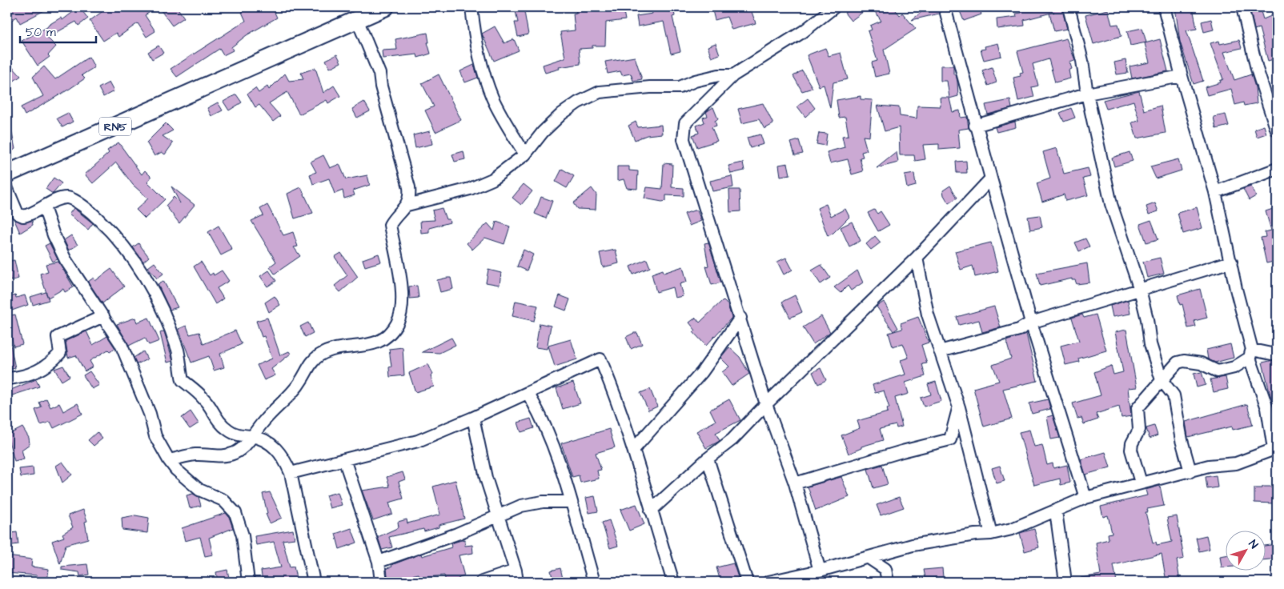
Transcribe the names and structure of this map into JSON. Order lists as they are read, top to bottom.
{
  "streets": {
    "highway": ["RN5"]
  },
  "scale_bar": "50 m",
  "north": "top right"
}
